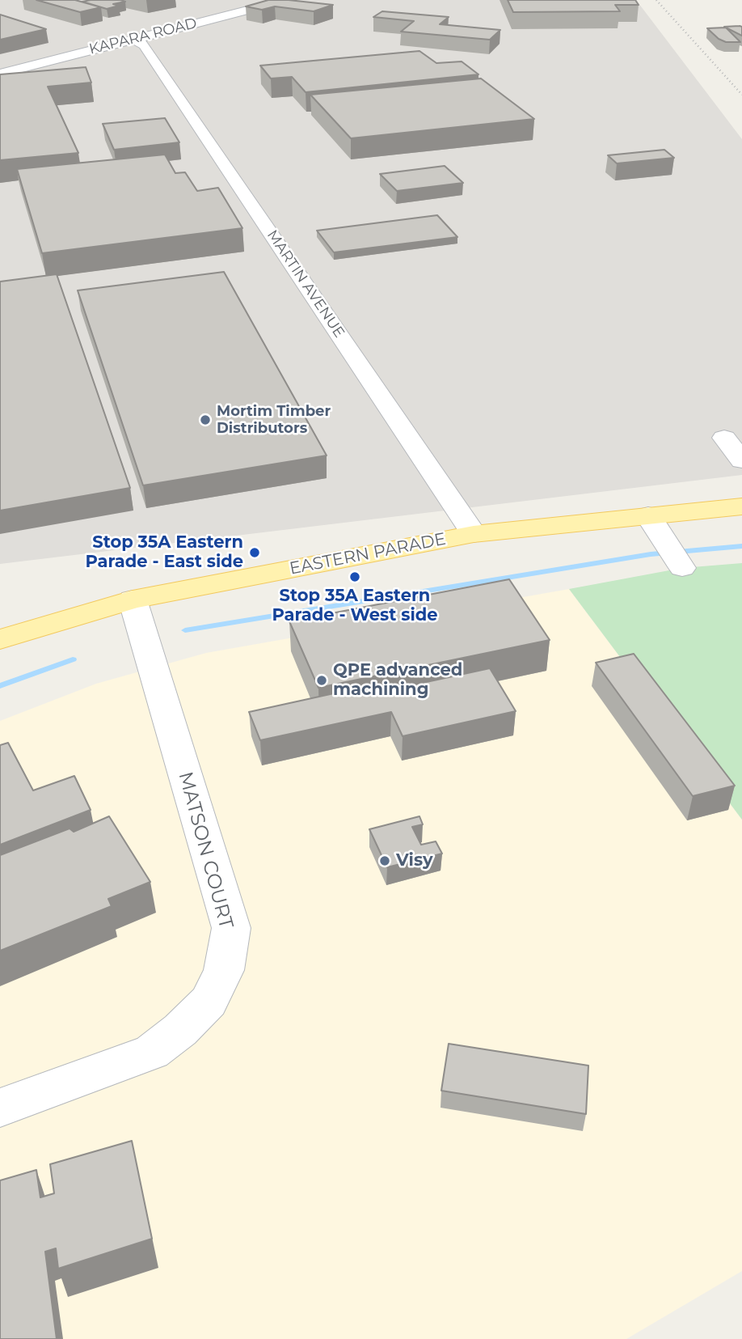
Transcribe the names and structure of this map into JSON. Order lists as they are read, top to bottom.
{
  "streets": {
    "main road": ["EASTERN PARADE"],
    "street": ["KAPARA ROAD", "MARTIN AVENUE", "MATSON COURT"]
  },
  "crossings": [
    ["KAPARA ROAD", "MARTIN AVENUE"],
    ["MARTIN AVENUE", "EASTERN PARADE"],
    ["EASTERN PARADE", "MATSON COURT"]
  ],
  "places": [
    "Mortim Timber Distributors",
    "Stop 35A Eastern Parade - East side",
    "Stop 35A Eastern Parade - West side",
    "QPE advanced machining",
    "Visy"
  ]
}
